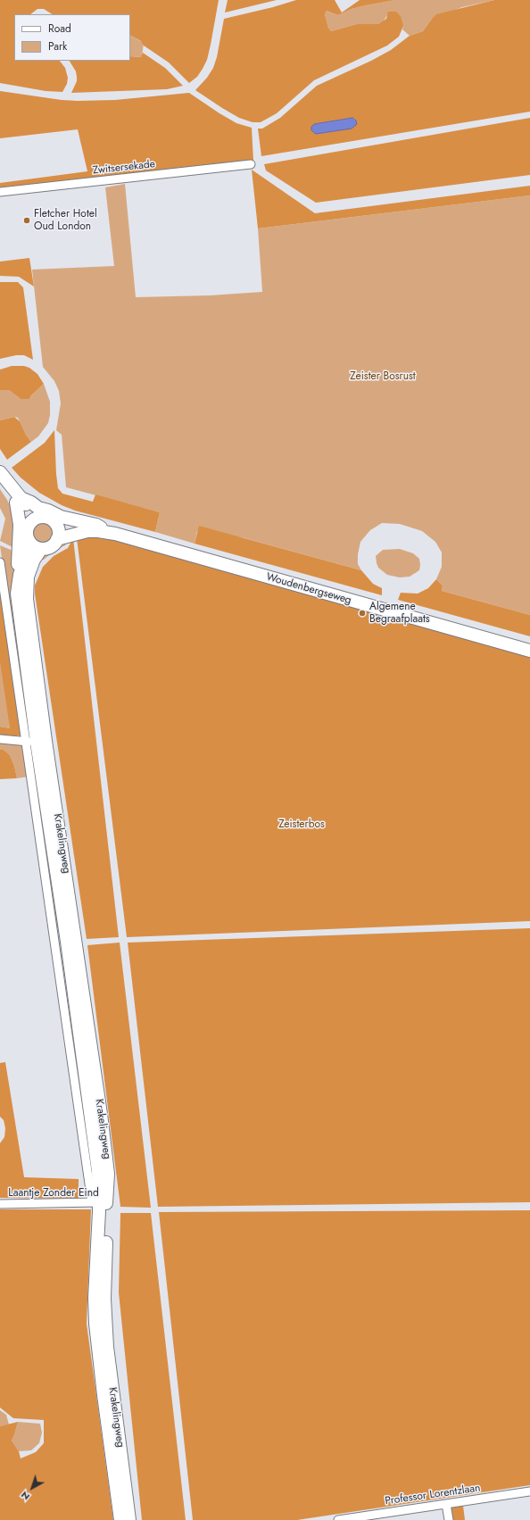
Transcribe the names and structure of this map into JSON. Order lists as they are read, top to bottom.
{
  "streets": {
    "main road": ["Woudenbergseweg", "Krakelingweg"],
    "street": ["Zwitsersekade", "Laantje Zonder Eind", "Professor Lorentzlaan"]
  },
  "crossings": [
    ["Woudenbergseweg", "Krakelingweg"],
    ["Krakelingweg", "Laantje Zonder Eind"]
  ],
  "parks": ["Zeister Bosrust", "Zeisterbos"],
  "places": ["Fletcher Hotel Oud London", "Algemene Begraafplaats"],
  "legend": ["Road", "Park"],
  "north": "bottom left"
}
